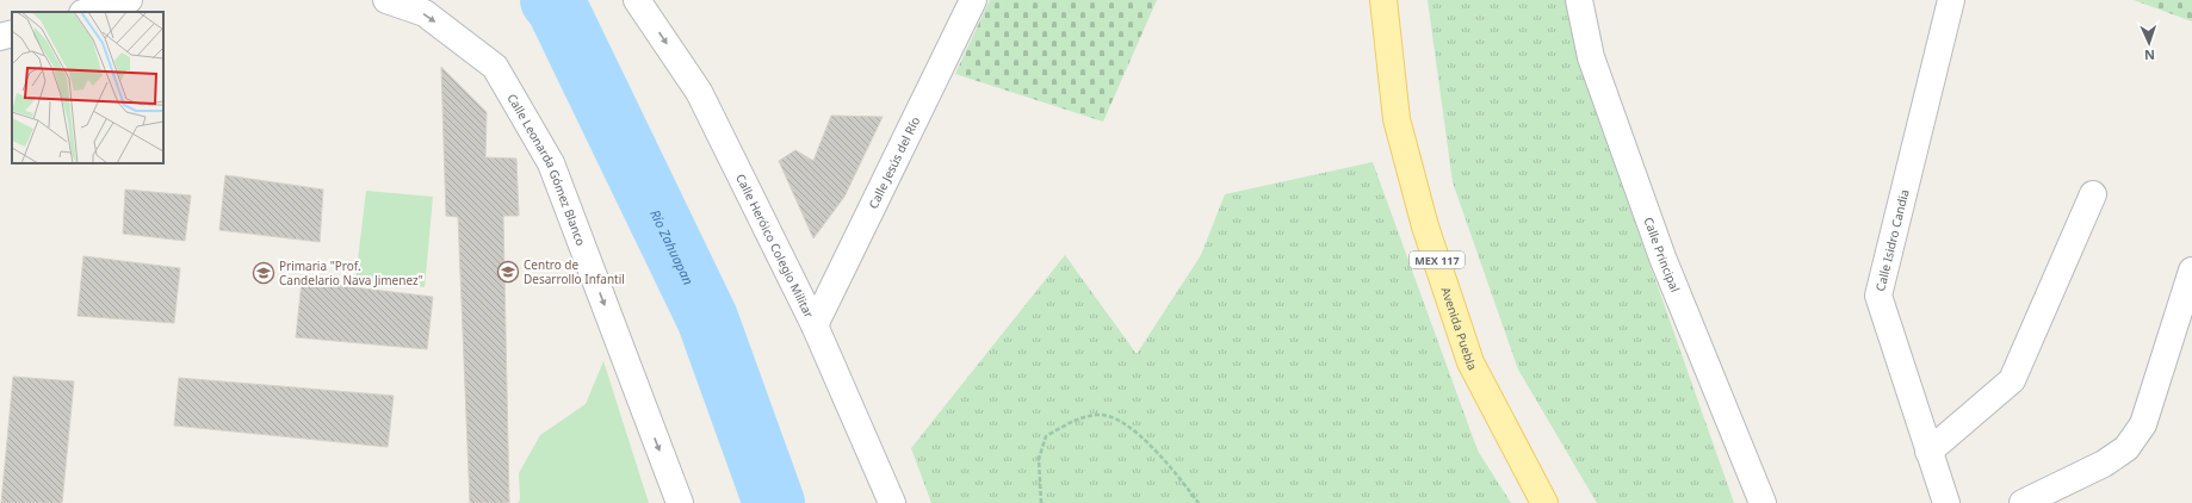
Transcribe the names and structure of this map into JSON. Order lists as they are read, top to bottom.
{
  "streets": {
    "main road": ["MEX 117", "Avenida Puebla"],
    "street": [
      "Calle Jesús del Río",
      "Calle Leonarda Gómez Blanco",
      "Calle Isidro Candia",
      "Calle Heróico Colegio Militar",
      "Calle Principal"
    ]
  },
  "crossings": [
    ["Calle Jesús del Río", "Calle Heróico Colegio Militar"]
  ],
  "one_way": ["Calle Leonarda Gómez Blanco", "Calle Heróico Colegio Militar"],
  "water": ["Río Zahuapan"],
  "places": {
    "school or university": ["Centro de Desarrollo Infantil", "Primaria \"Prof. Candelario Nava Jimenez\""]
  },
  "north": "bottom"
}
